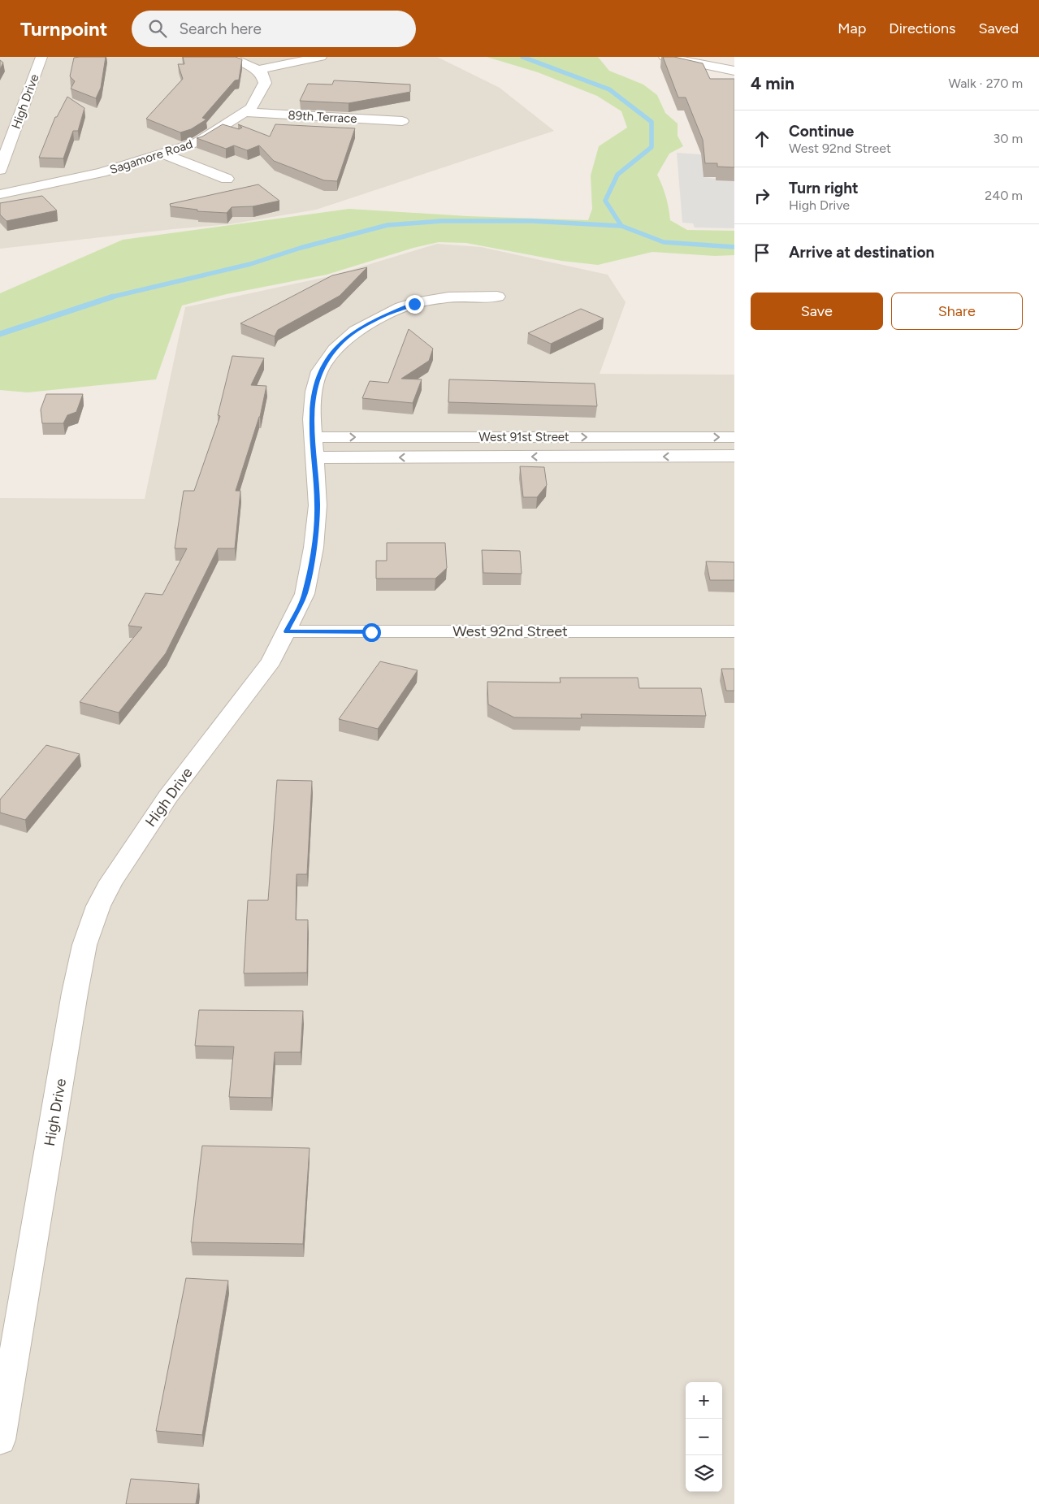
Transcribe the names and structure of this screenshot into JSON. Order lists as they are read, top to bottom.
{
  "streets": {
    "street": [
      "High Drive",
      "89th Terrace",
      "Sagamore Road",
      "West 91st Street",
      "West 92nd Street"
    ]
  },
  "crossings": [
    ["High Drive", "West 91st Street"],
    ["High Drive", "West 92nd Street"],
    ["89th Terrace", "Sagamore Road"]
  ],
  "page": {
    "header": "Turnpoint",
    "search": "Search here",
    "nav": ["Map", "Directions", "Saved"],
    "heading": ["4 min", "Walk · 270 m"],
    "list": [
      ["Continue", "West 92nd Street", "30 m"],
      ["Turn right", "High Drive", "240 m"],
      "Arrive at destination"
    ],
    "buttons": ["Save", "Share"],
    "map_buttons": ["+", "−"]
  }
}
